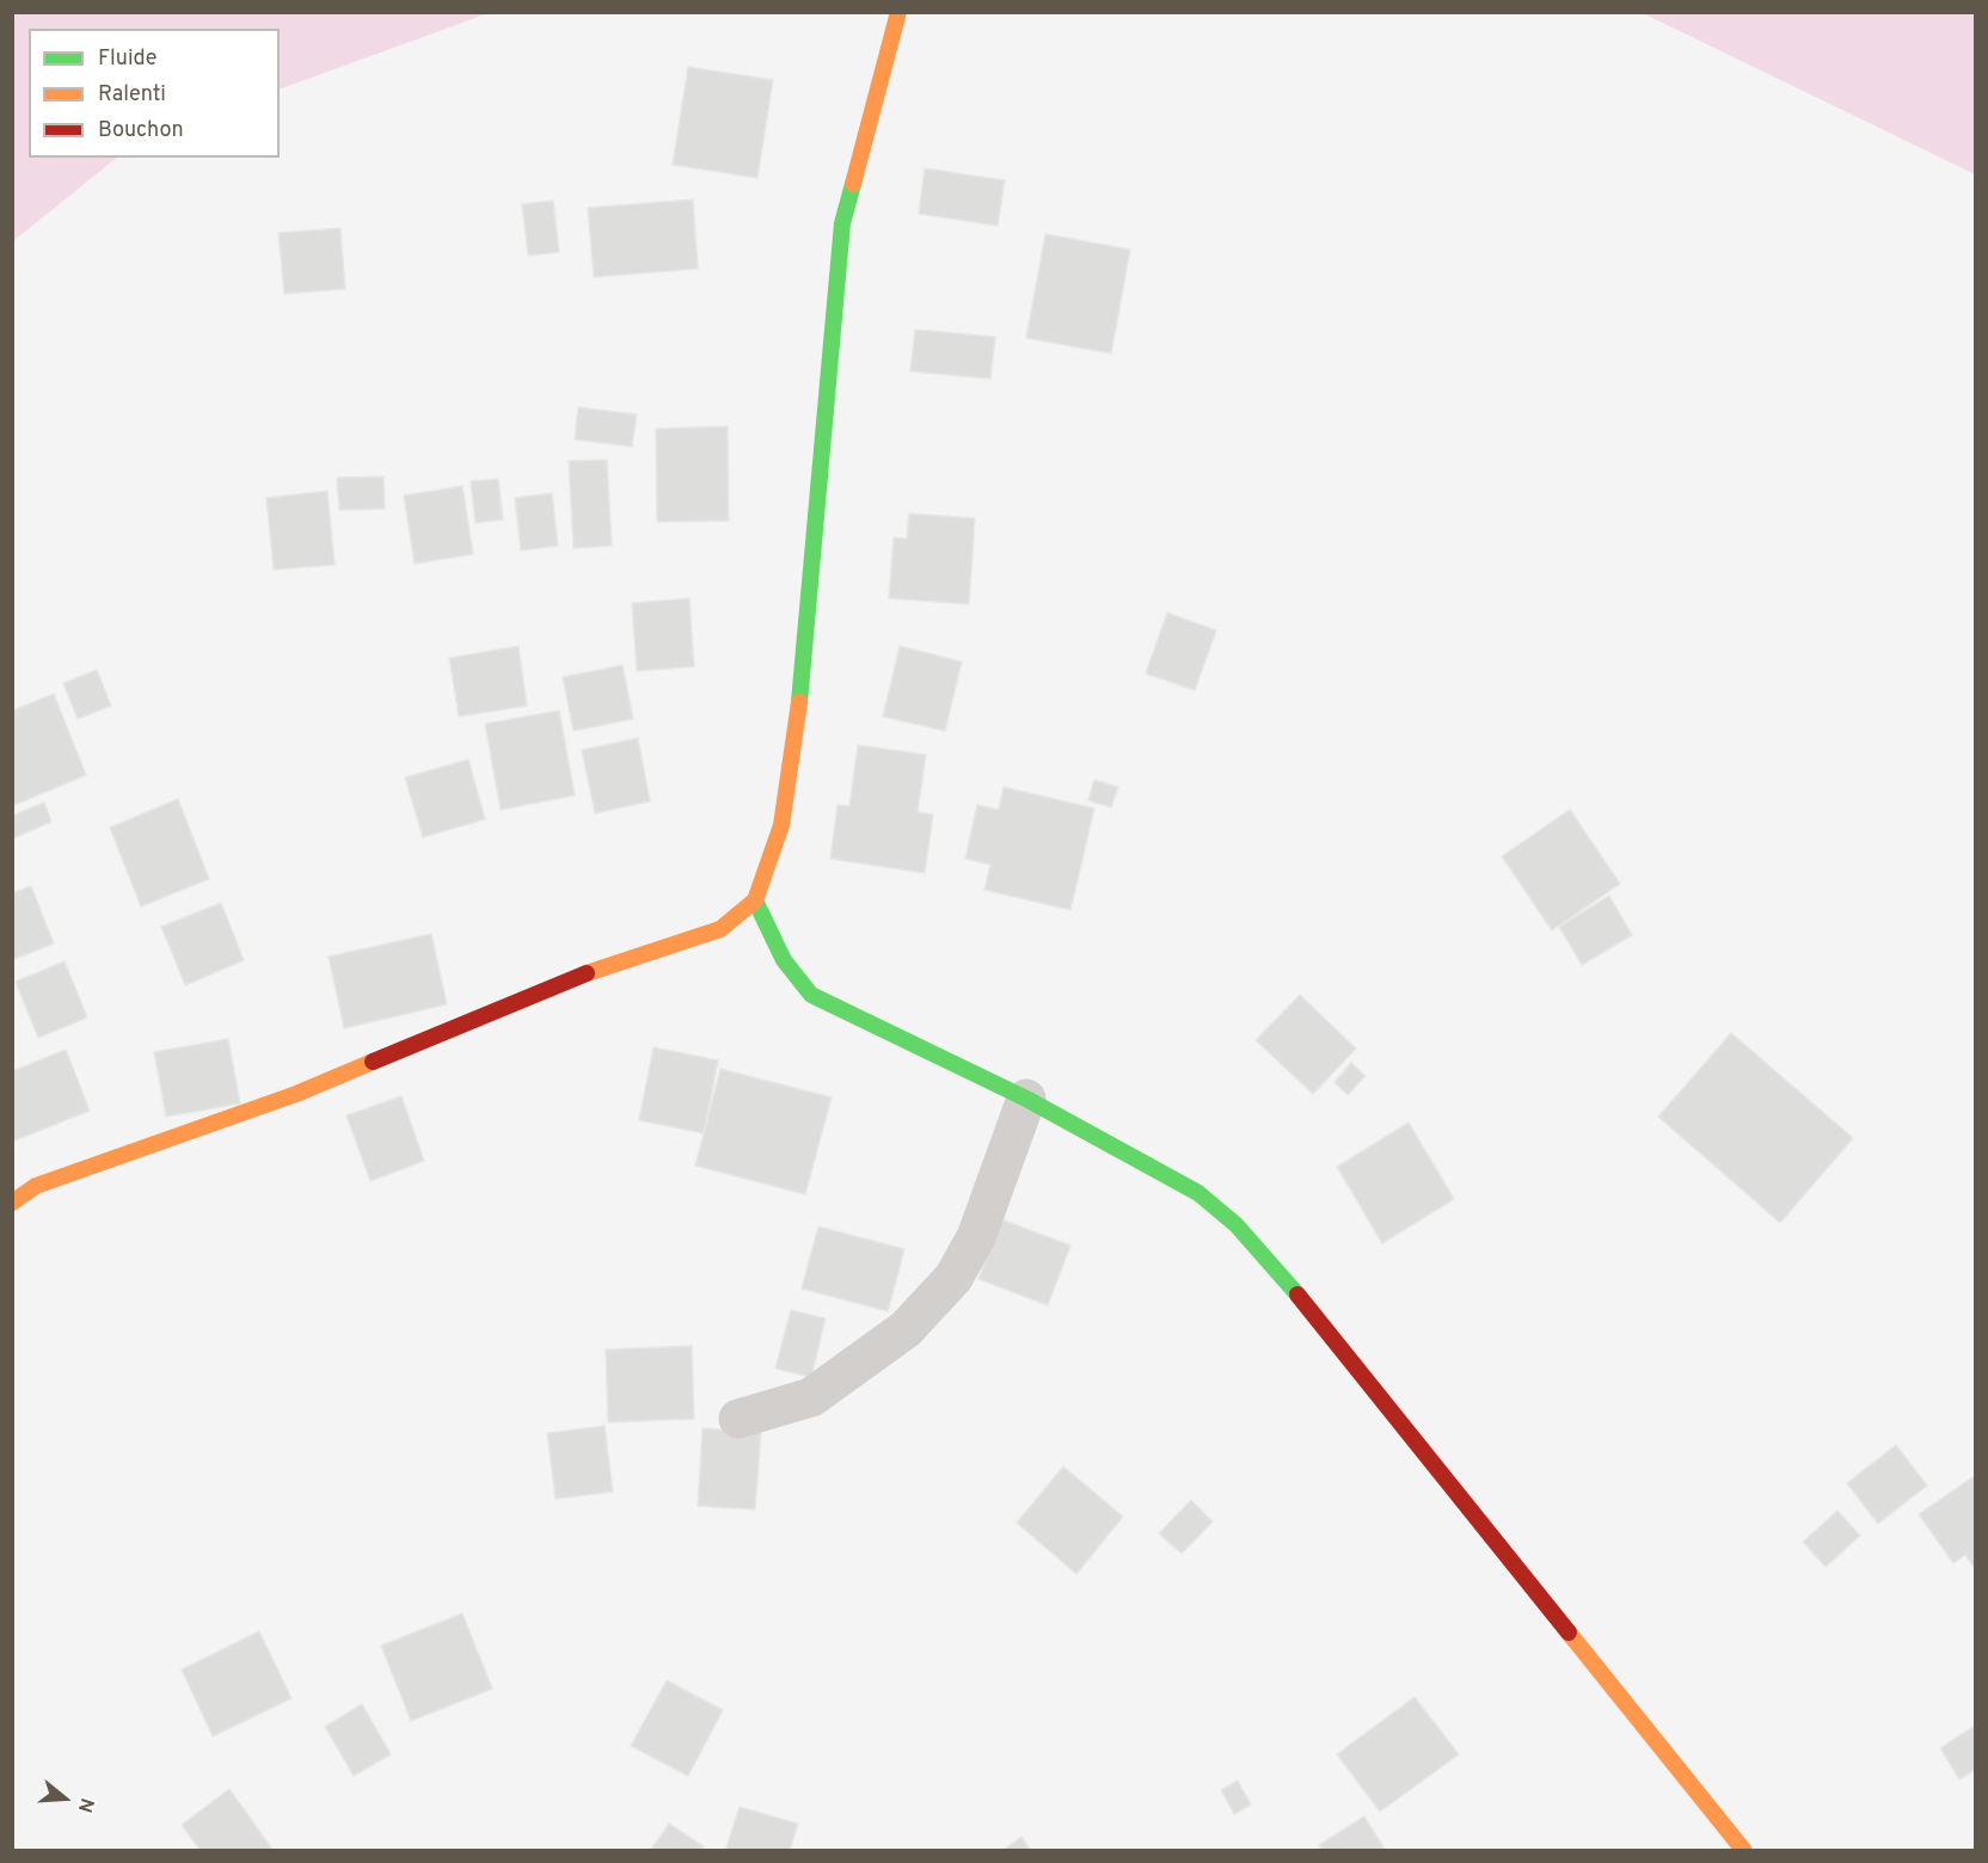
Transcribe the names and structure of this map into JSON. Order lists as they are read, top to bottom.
{
  "legend": ["Fluide", "Ralenti", "Bouchon"],
  "north": "right"
}
